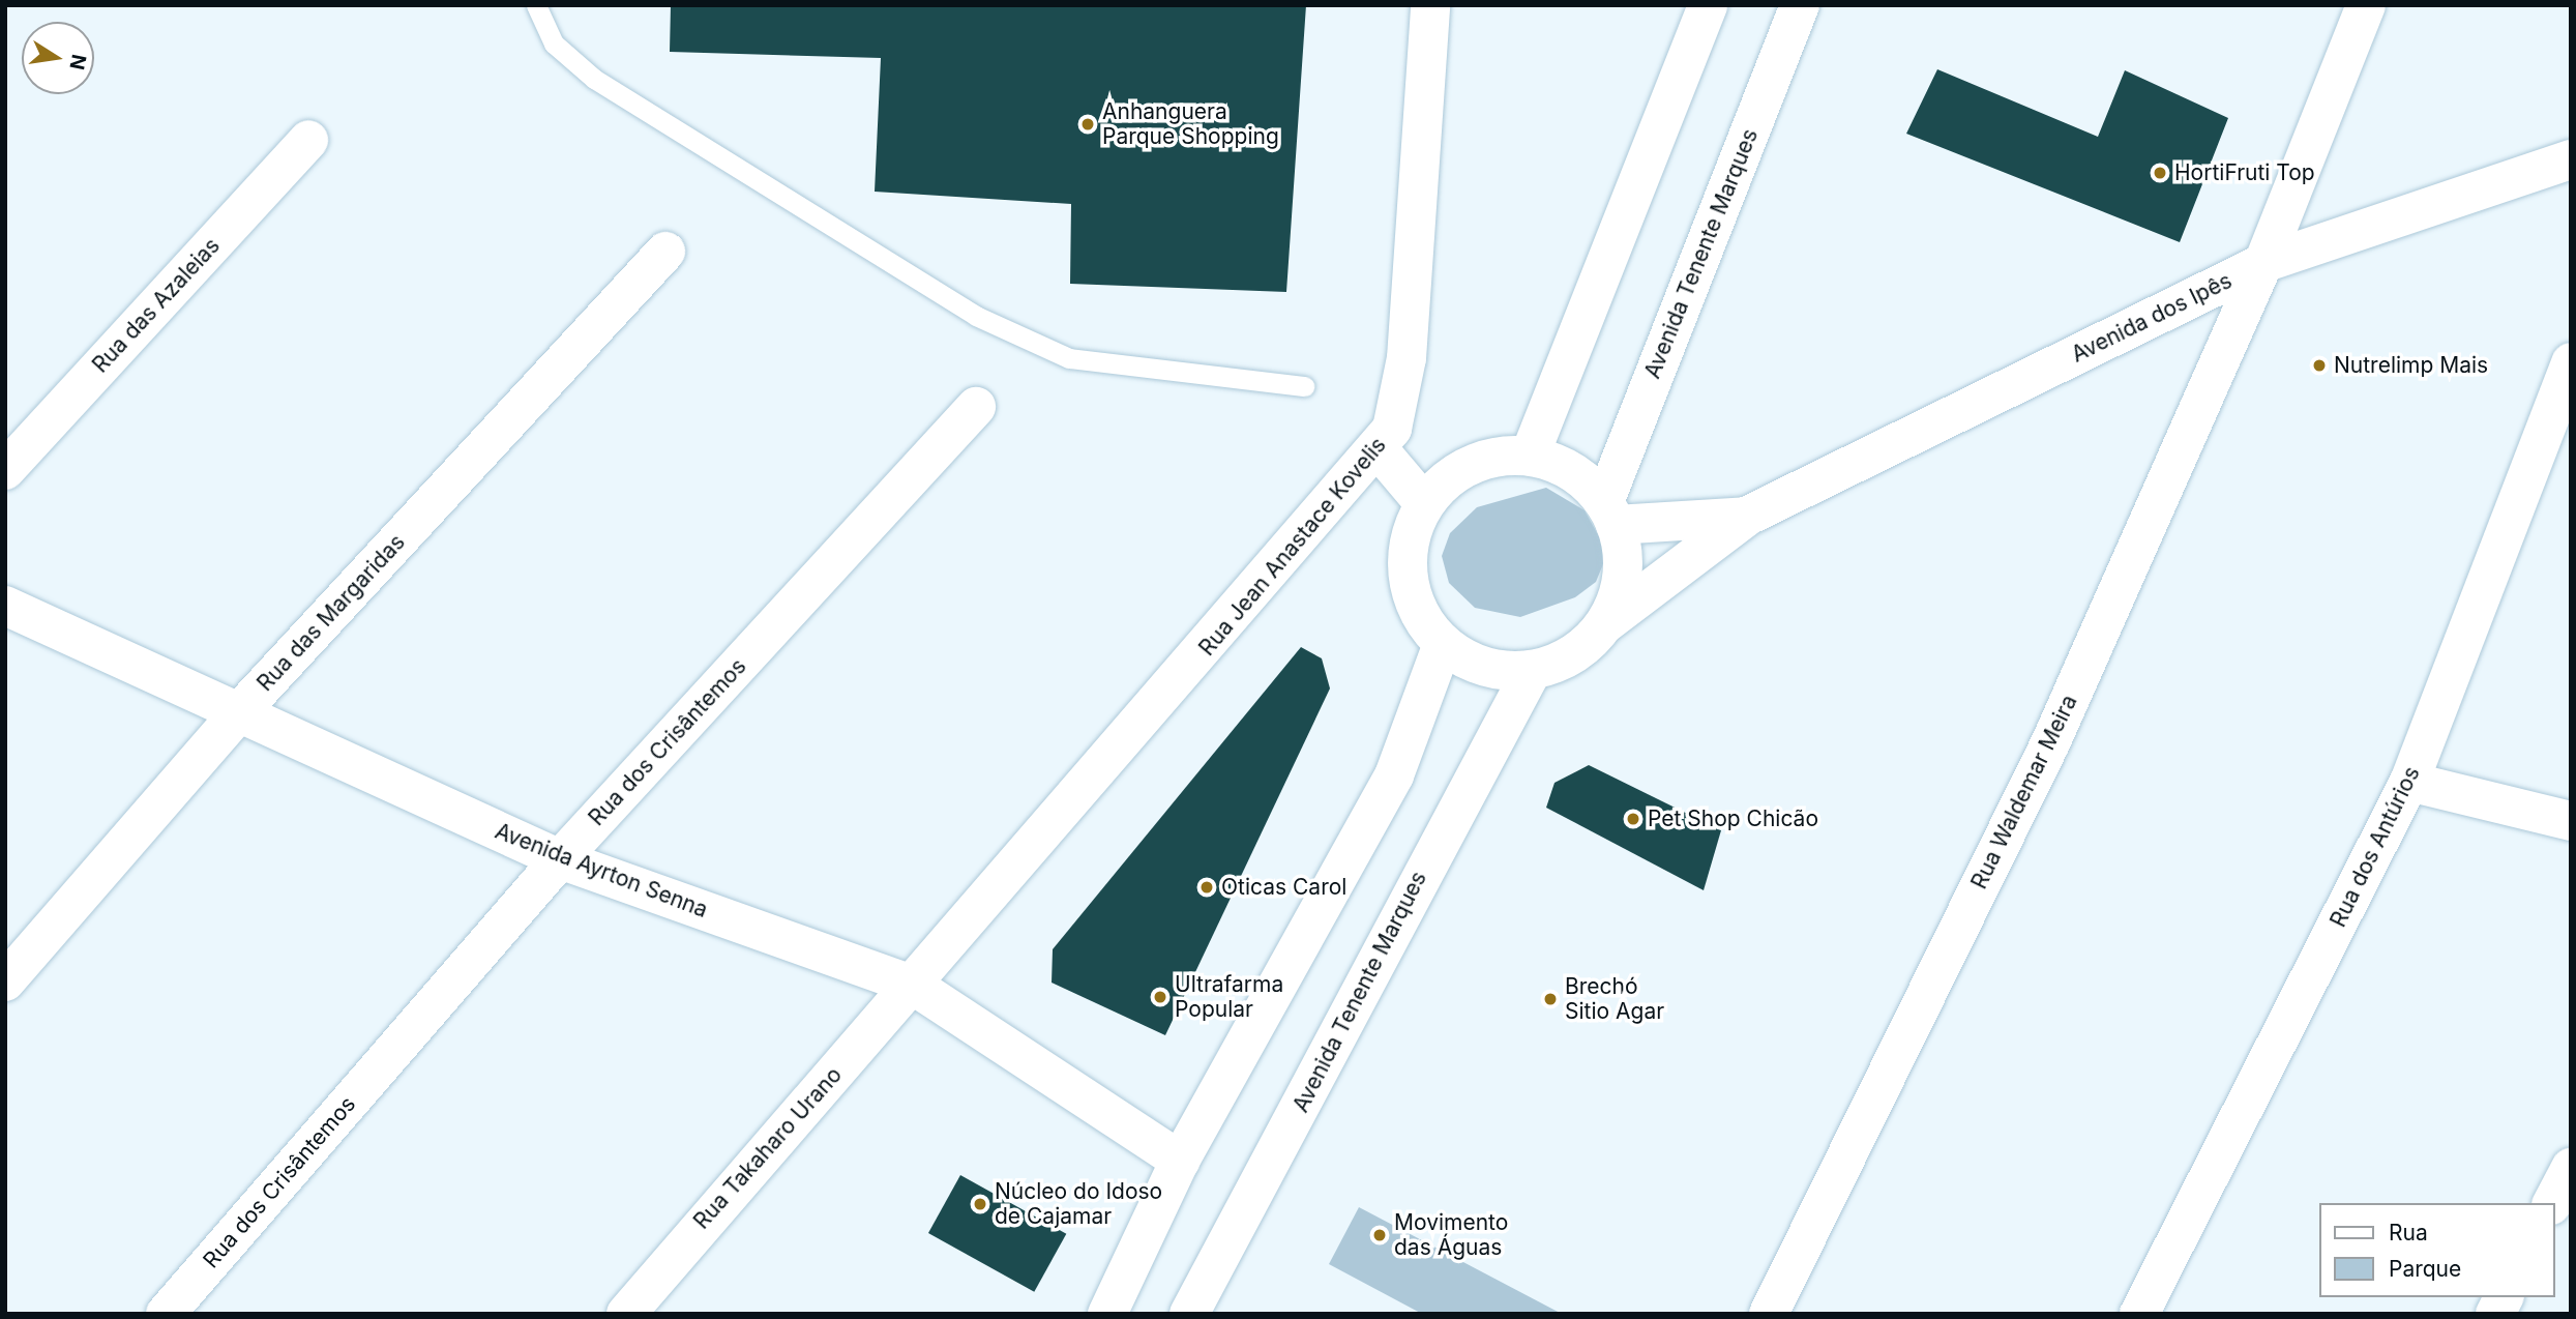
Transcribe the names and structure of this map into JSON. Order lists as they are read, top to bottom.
{
  "streets": {
    "street": [
      "Avenida Tenente Marques",
      "Rua das Azaleias",
      "Avenida dos Ipês",
      "Rua Jean Anastace Kovelis",
      "Rua das Margaridas",
      "Rua dos Crisântemos",
      "Rua Waldemar Meira",
      "Rua dos Antúrios",
      "Avenida Ayrton Senna",
      "Rua Takaharo Urano"
    ]
  },
  "crossings": [
    ["Avenida Tenente Marques", "Avenida dos Ipês"],
    ["Avenida dos Ipês", "Rua Waldemar Meira"],
    ["Rua Jean Anastace Kovelis", "Avenida Ayrton Senna"],
    ["Rua Jean Anastace Kovelis", "Rua Takaharo Urano"],
    ["Rua das Margaridas", "Avenida Ayrton Senna"],
    ["Rua dos Crisântemos", "Avenida Ayrton Senna"],
    ["Avenida Ayrton Senna", "Rua Takaharo Urano"]
  ],
  "places": [
    "Anhanguera Parque Shopping",
    "HortiFruti Top",
    "Nutrelimp Mais",
    "Pet Shop Chicão",
    "Oticas Carol",
    "Ultrafarma Popular",
    "Brechó Sitio Agar",
    "Núcleo do Idoso de Cajamar",
    "Movimento das Águas"
  ],
  "legend": ["Rua", "Parque"],
  "north": "right"
}
